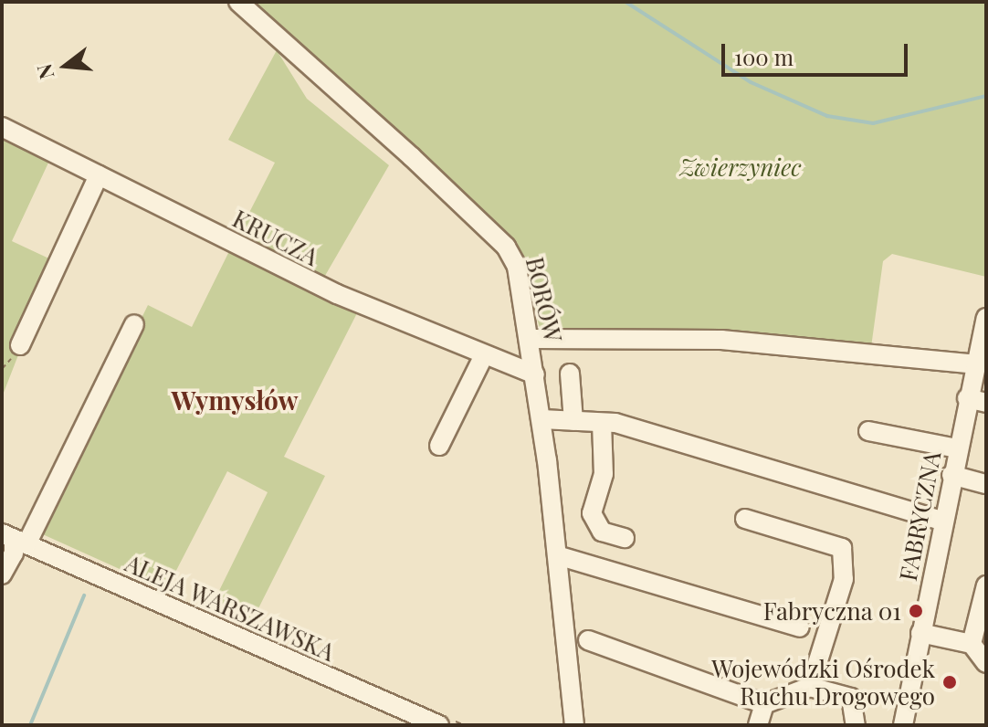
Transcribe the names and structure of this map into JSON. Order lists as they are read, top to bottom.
{
  "streets": {
    "street": [
      "KRUCZA",
      "BORÓW",
      "FABRYCZNA",
      "ALEJA WARSZAWSKA"
    ]
  },
  "crossings": [
    ["KRUCZA", "BORÓW"]
  ],
  "districts": ["Wymysłów"],
  "parks": ["Zwierzyniec"],
  "places": ["Fabryczna 01", "Wojewódzki Ośrodek Ruchu Drogowego"],
  "scale_bar": "100 m",
  "north": "left"
}
